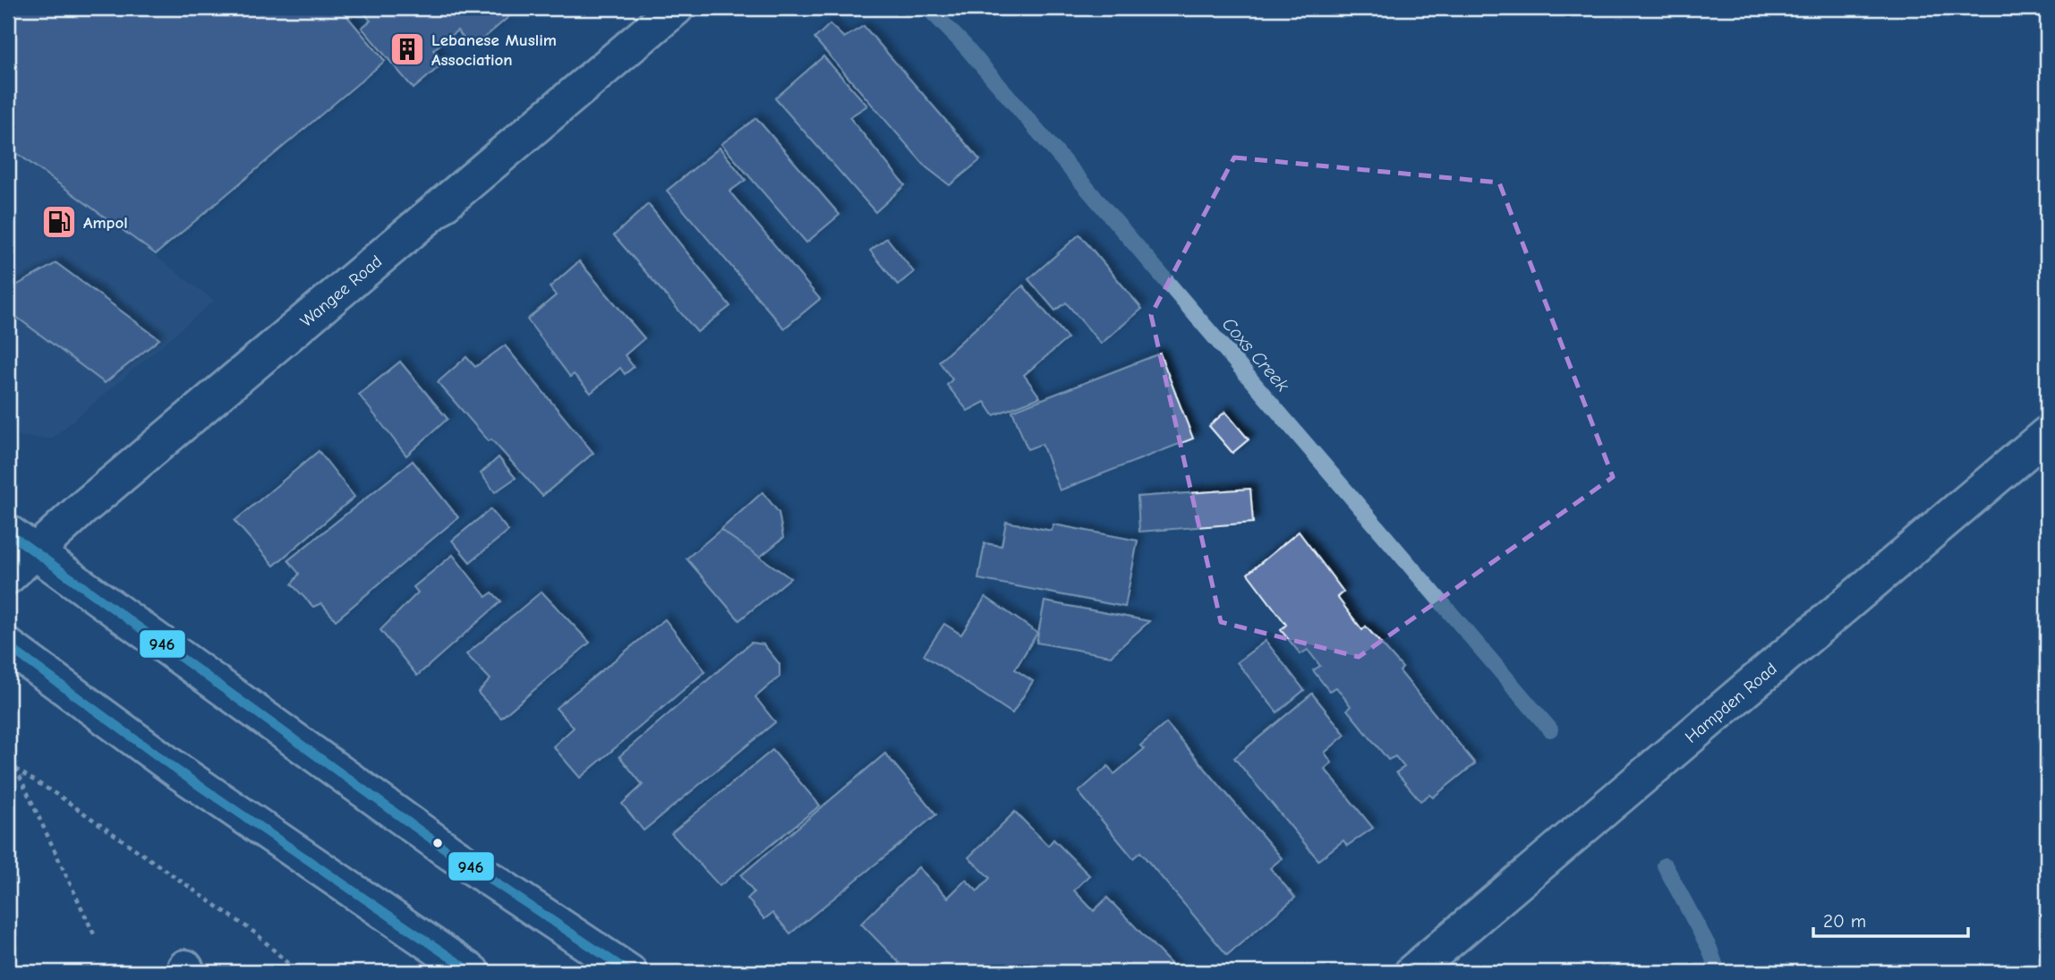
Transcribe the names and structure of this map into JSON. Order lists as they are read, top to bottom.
{
  "streets": {
    "street": ["Wangee Road", "Hampden Road"]
  },
  "water": ["Coxs Creek"],
  "places": {
    "building": ["Lebanese Muslim Association"],
    "fuel station": ["Ampol"]
  },
  "lines": ["transit line 946"],
  "scale_bar": "20 m"
}
